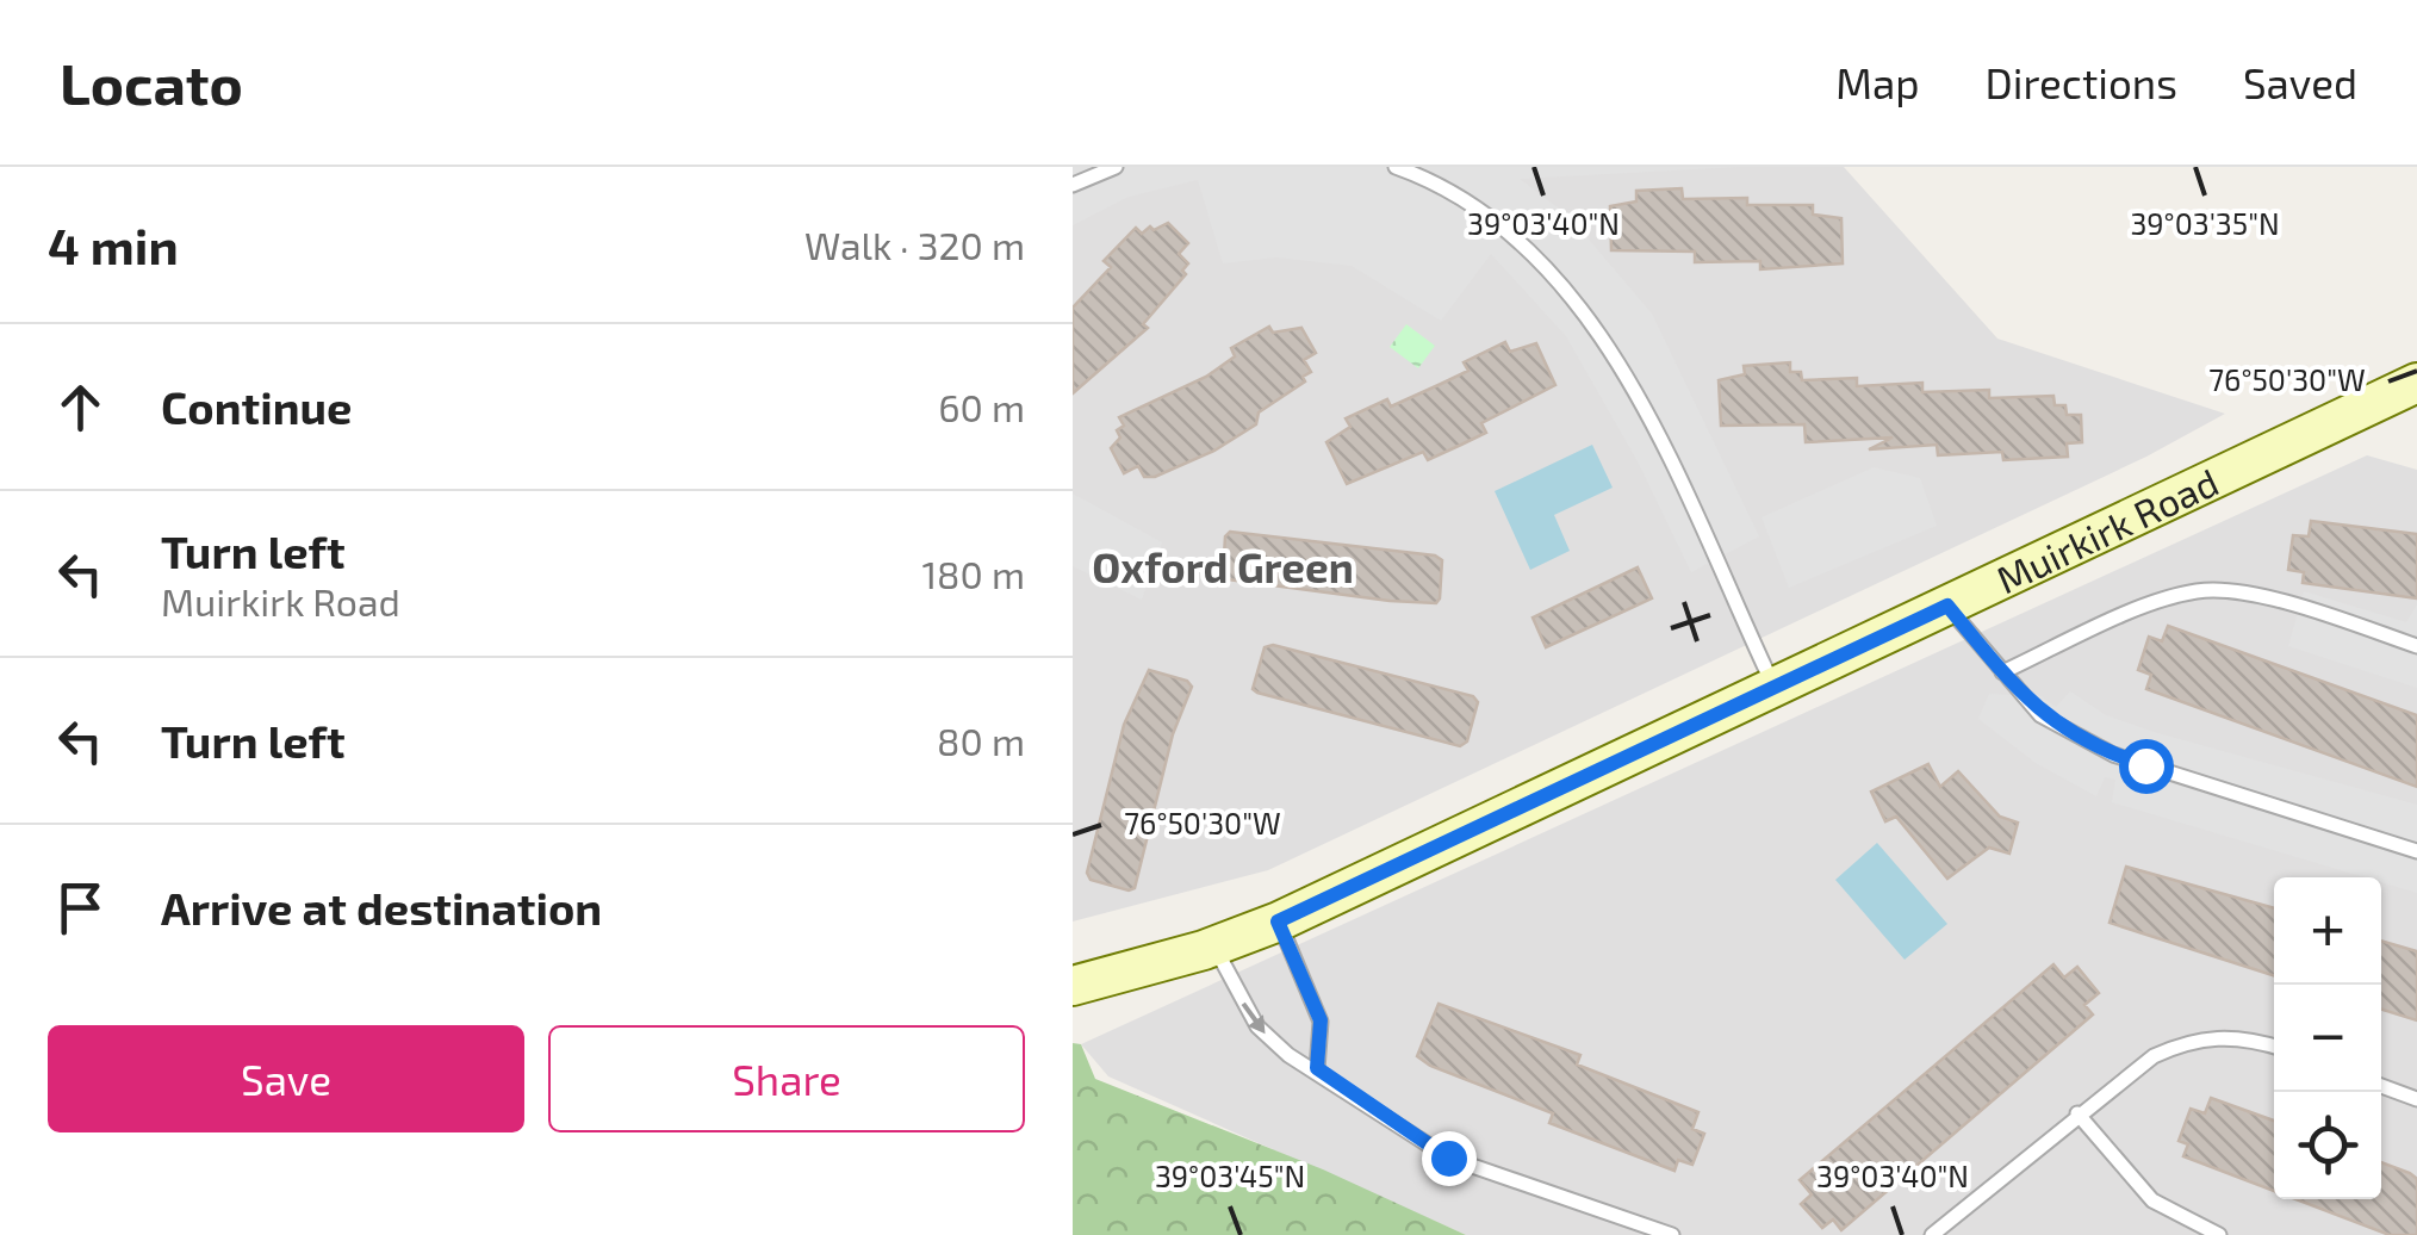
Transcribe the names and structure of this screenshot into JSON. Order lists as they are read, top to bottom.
{
  "streets": {
    "main road": ["Muirkirk Road"]
  },
  "districts": ["Oxford Green"],
  "page": {
    "header": "Locato",
    "nav": ["Map", "Directions", "Saved"],
    "heading": ["4 min", "Walk · 320 m"],
    "list": [
      ["Continue", "60 m"],
      ["Turn left", "Muirkirk Road", "180 m"],
      ["Turn left", "80 m"],
      "Arrive at destination"
    ],
    "map_buttons": ["+", "−"],
    "buttons": ["Save", "Share"]
  },
  "coordinates": [
    "39°03'40\"N",
    "39°03'35\"N",
    "76°50'30\"W",
    "39°03'45\"N"
  ]
}
